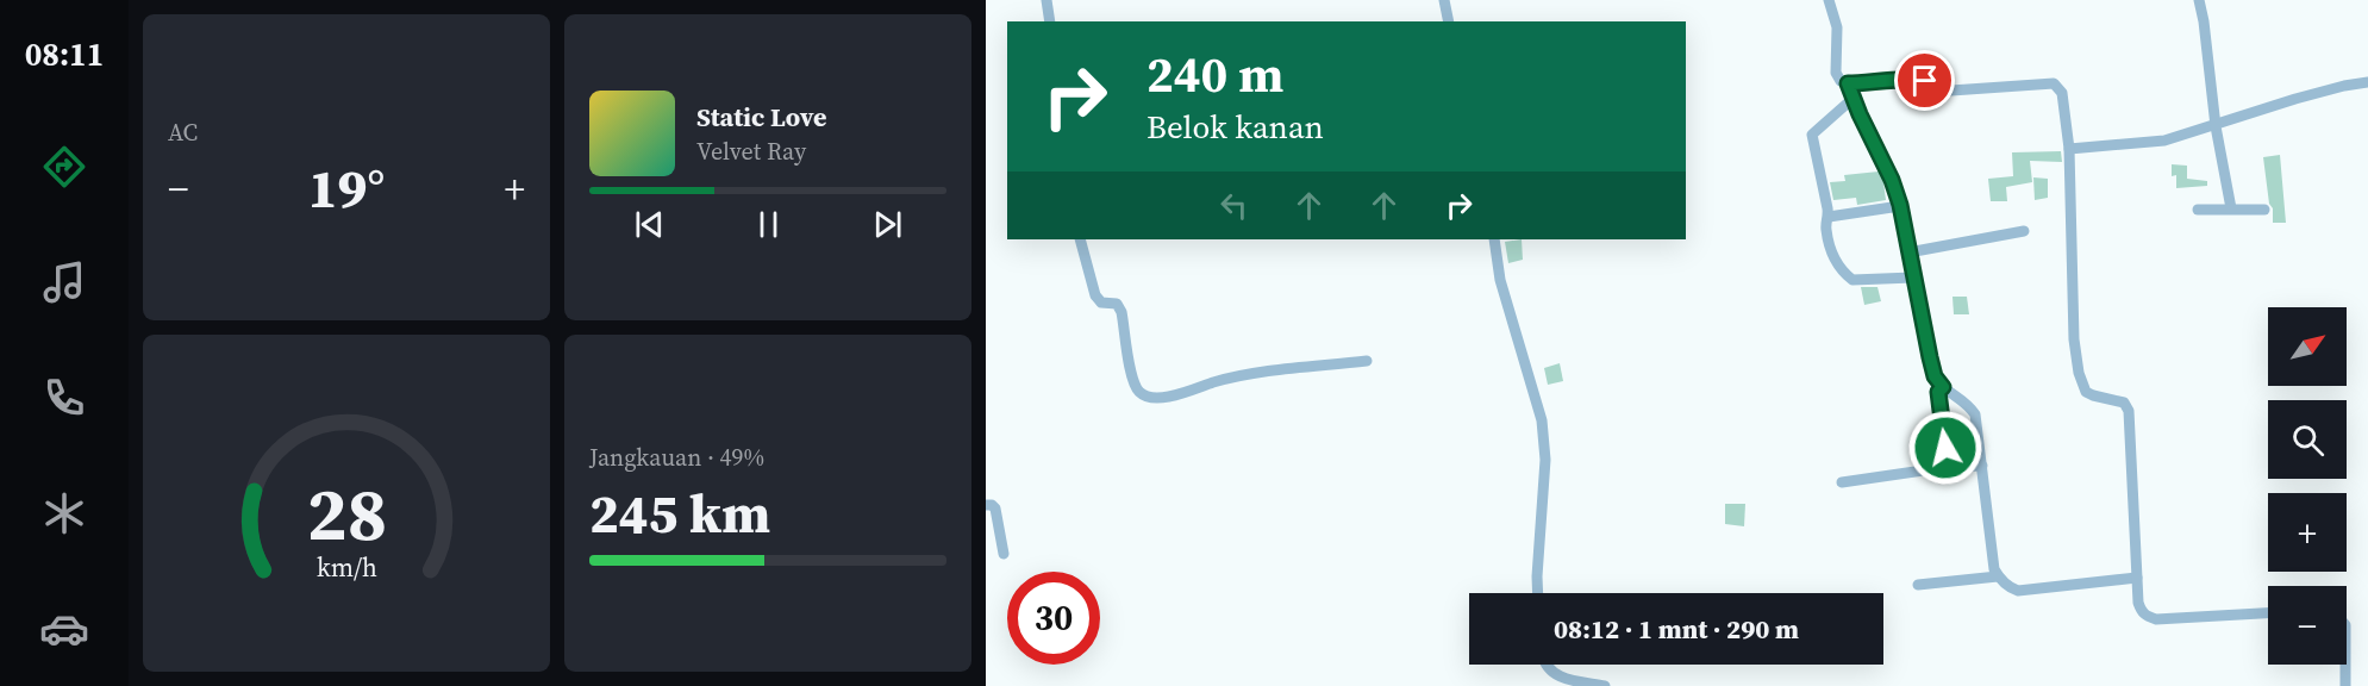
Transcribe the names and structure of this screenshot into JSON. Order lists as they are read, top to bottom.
{
  "north": "top right",
  "page": {
    "tabs": "08:11",
    "tile": [
      "AC",
      ["Jangkauan · 49%", "245 km"]
    ],
    "turn": ["240 m", "Belok kanan"],
    "song": ["Static Love", "Velvet Ray"],
    "heat": ["−", "19°", "+"],
    "map_buttons": ["+", "−"],
    "limit": "30",
    "trip": "08:12 · 1 mnt · 290 m",
    "gauge": ["28", "km/h"]
  }
}
